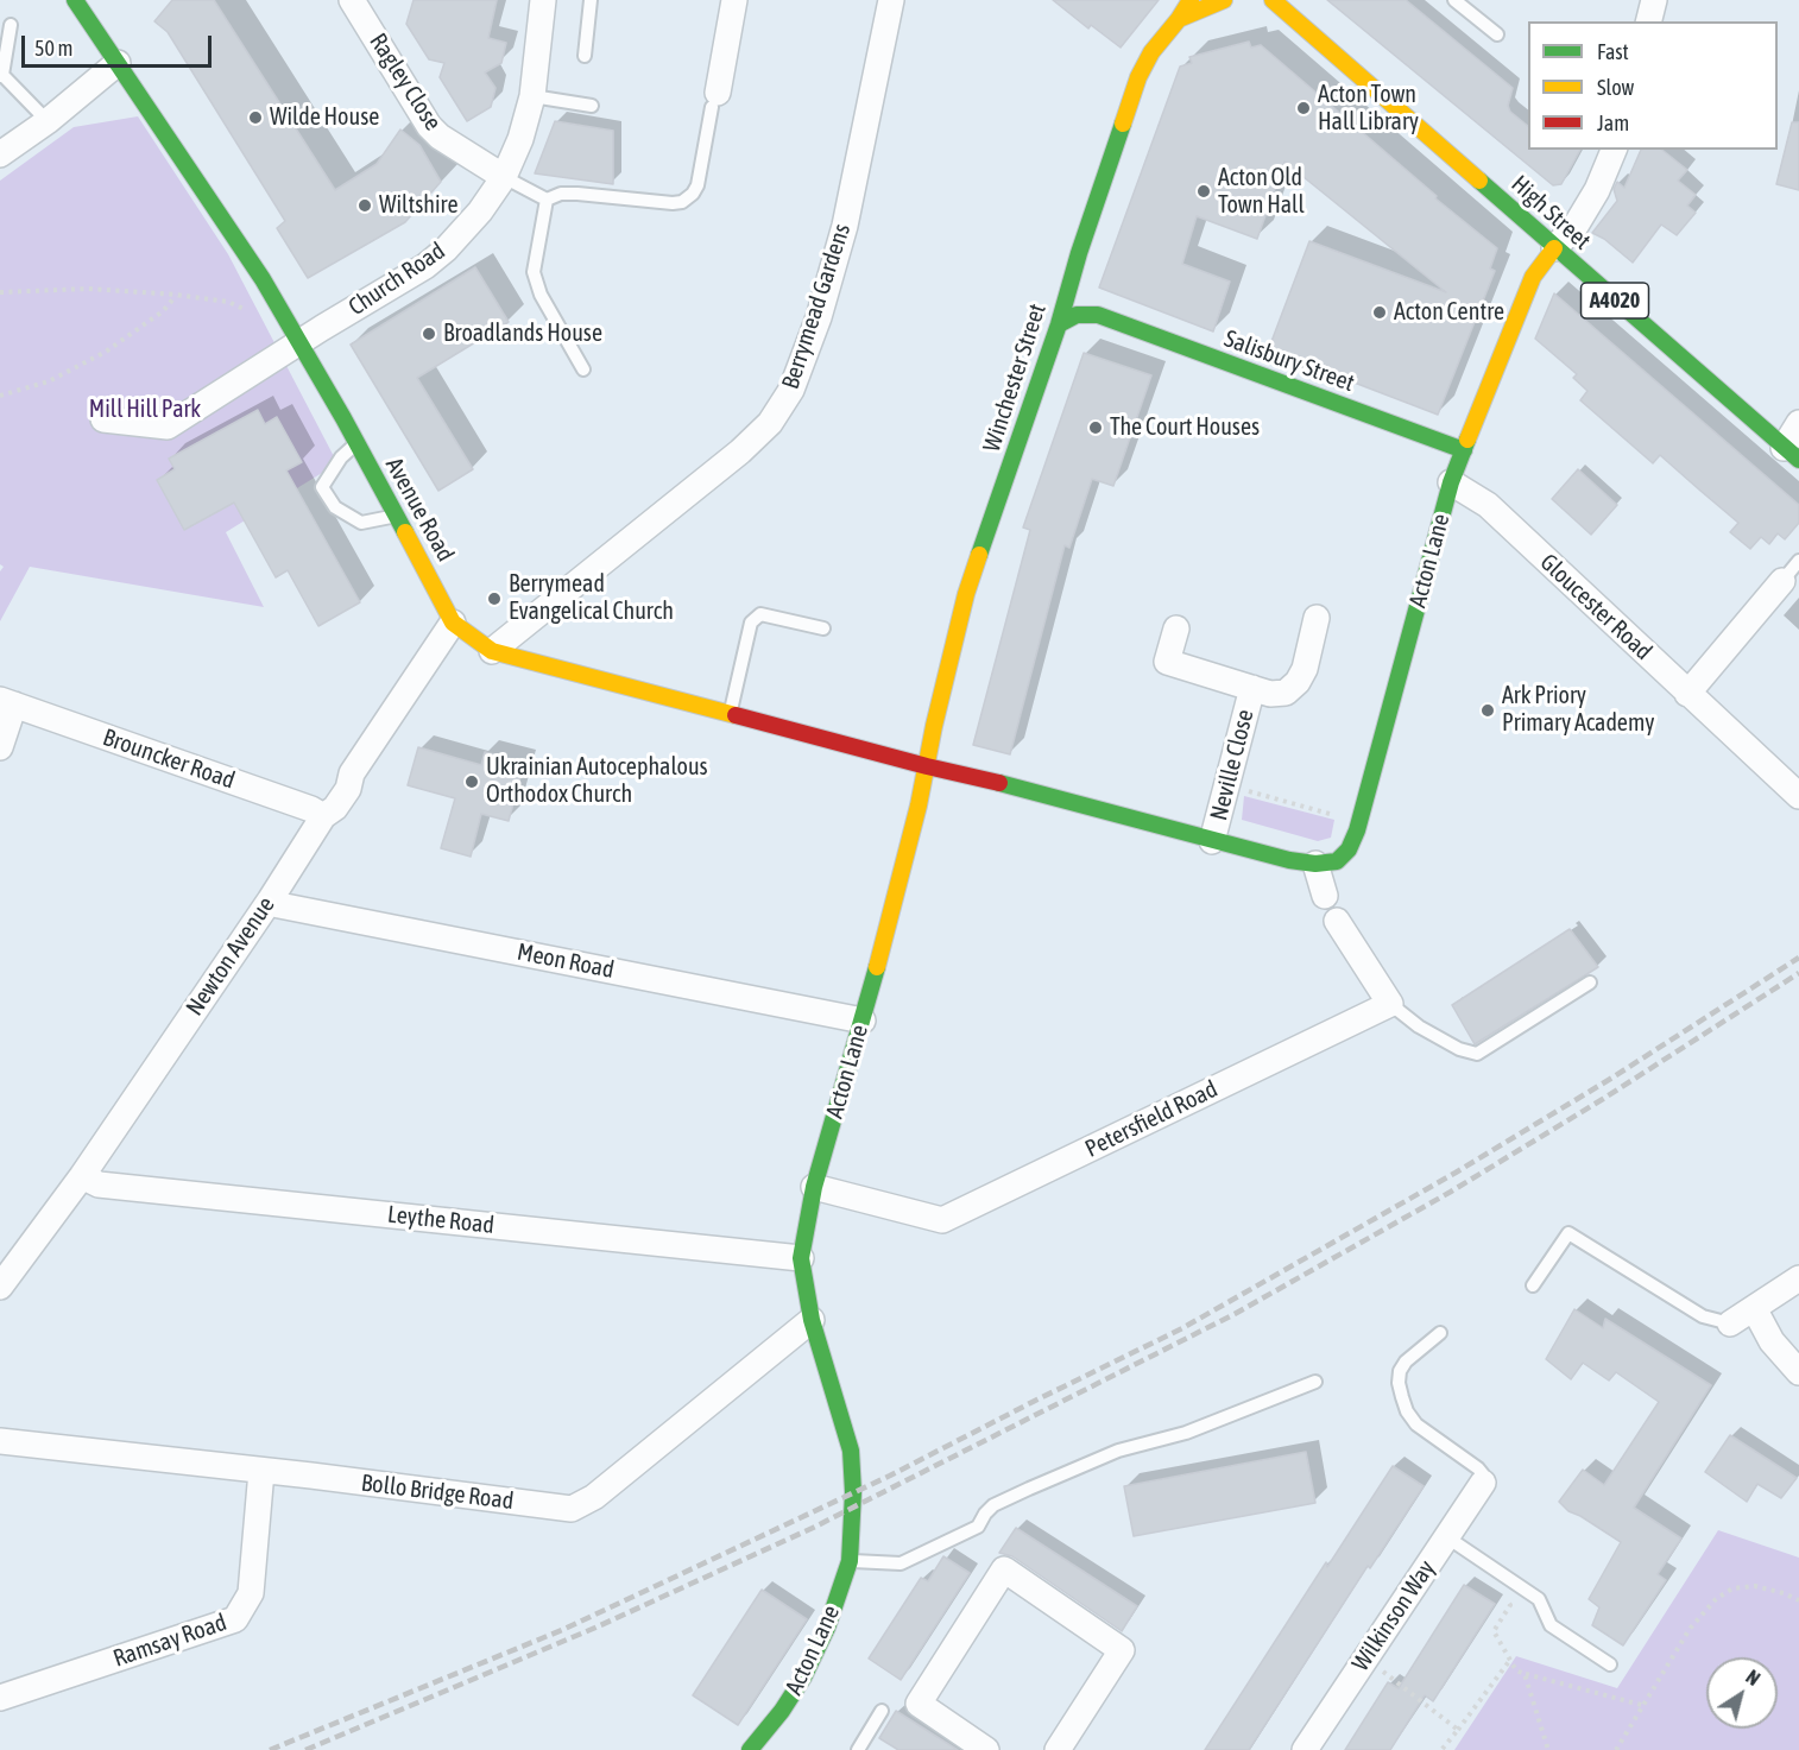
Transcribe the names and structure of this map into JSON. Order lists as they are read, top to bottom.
{
  "streets": {
    "main road": [
      "High Street",
      "A4020",
      "Salisbury Street",
      "Winchester Street",
      "Avenue Road",
      "Acton Lane"
    ],
    "street": [
      "Ragley Close",
      "Church Road",
      "Berrymead Gardens",
      "Gloucester Road",
      "Brouncker Road",
      "Neville Close",
      "Newton Avenue",
      "Meon Road",
      "Petersfield Road",
      "Leythe Road",
      "Bollo Bridge Road",
      "Wilkinson Way",
      "Ramsay Road"
    ]
  },
  "crossings": [
    ["Ragley Close", "Church Road"],
    ["High Street", "Acton Lane"],
    ["Church Road", "Avenue Road"],
    ["Berrymead Gardens", "Avenue Road"],
    ["Salisbury Street", "Winchester Street"],
    ["Salisbury Street", "Acton Lane"],
    ["Winchester Street", "Avenue Road"],
    ["Winchester Street", "Acton Lane"],
    ["Avenue Road", "Acton Lane"],
    ["Avenue Road", "Newton Avenue"],
    ["Acton Lane", "Gloucester Road"],
    ["Acton Lane", "Meon Road"],
    ["Acton Lane", "Petersfield Road"],
    ["Acton Lane", "Leythe Road"],
    ["Acton Lane", "Bollo Bridge Road"],
    ["Brouncker Road", "Newton Avenue"],
    ["Newton Avenue", "Meon Road"],
    ["Newton Avenue", "Leythe Road"],
    ["Bollo Bridge Road", "Ramsay Road"]
  ],
  "parks": ["Mill Hill Park"],
  "places": [
    "Acton Town Hall Library",
    "Wilde House",
    "Acton Old Town Hall",
    "Wiltshire",
    "Acton Centre",
    "Broadlands House",
    "The Court Houses",
    "Berrymead Evangelical Church",
    "Ark Priory Primary Academy",
    "Ukrainian Autocephalous Orthodox Church"
  ],
  "legend": ["Fast", "Slow", "Jam"],
  "scale_bar": "50 m",
  "north": "top right"
}
